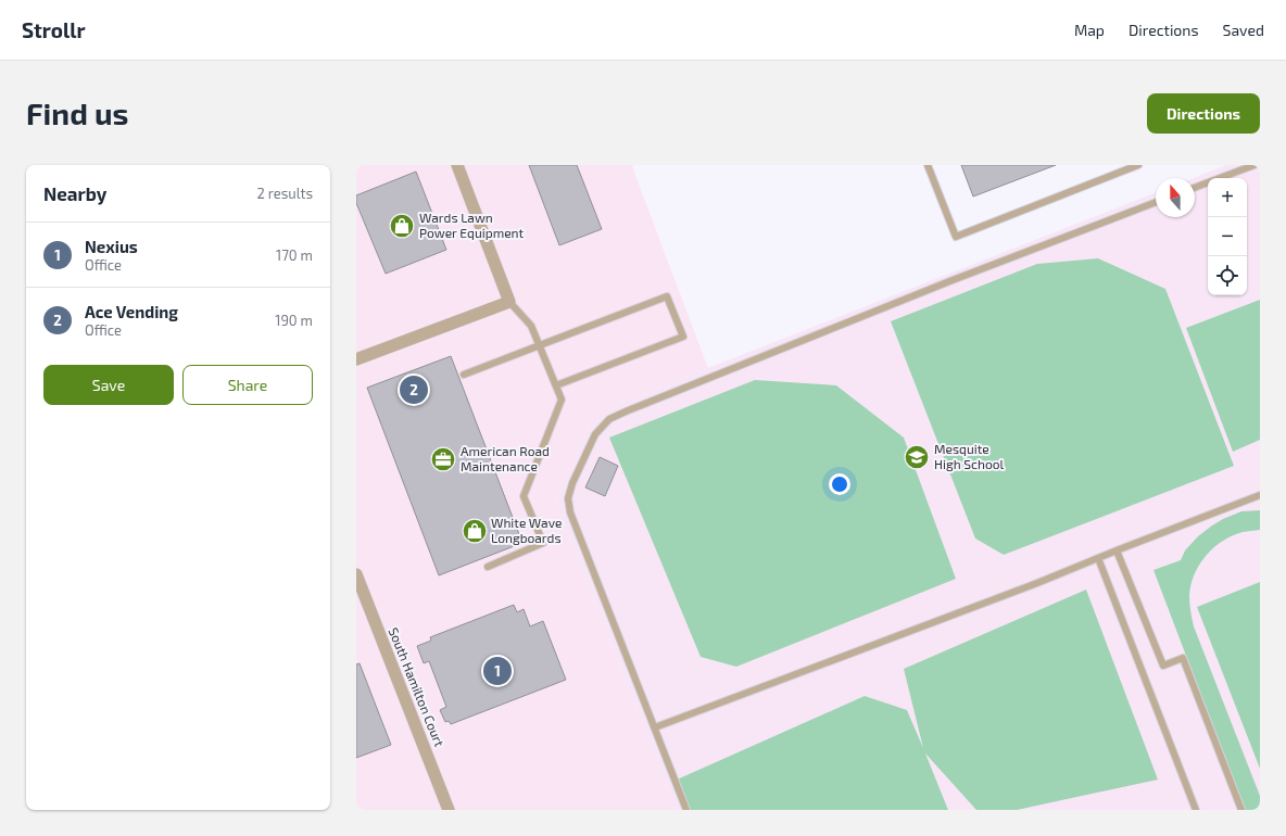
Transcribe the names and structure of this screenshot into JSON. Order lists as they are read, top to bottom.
{
  "streets": {
    "street": ["South Hamilton Court"]
  },
  "places": {
    "shop": ["Wards Lawn Power Equipment", "White Wave Longboards"],
    "school or university": ["Mesquite High School"],
    "office": ["American Road Maintenance"]
  },
  "north": "top",
  "page": {
    "header": "Strollr",
    "nav": ["Map", "Directions", "Saved"],
    "buttons": [
      "Directions",
      ["Save", "Share"]
    ],
    "title": "Find us",
    "heading": ["Nearby", "2 results"],
    "map_buttons": ["+", "−"],
    "list": [
      {
        "mark": "1",
        "name": "Nexius",
        "note": "Office",
        "value": "170 m"
      },
      {
        "mark": "2",
        "name": "Ace Vending",
        "note": "Office",
        "value": "190 m"
      }
    ],
    "pins": ["2", "1"]
  }
}
